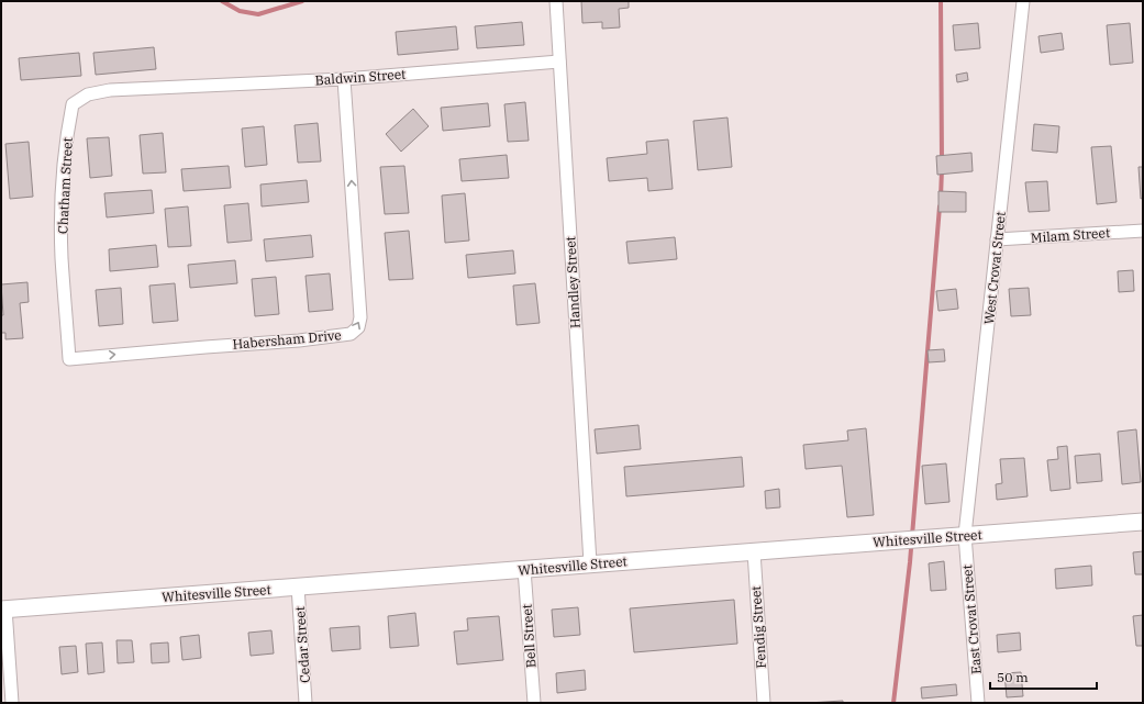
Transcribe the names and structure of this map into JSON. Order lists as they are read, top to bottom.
{
  "streets": {
    "main road": ["Whitesville Street"],
    "street": [
      "Baldwin Street",
      "Chatham Street",
      "Milam Street",
      "West Crovat Street",
      "Handley Street",
      "Habersham Drive",
      "East Crovat Street",
      "Fendig Street",
      "Bell Street",
      "Cedar Street"
    ]
  },
  "crossings": [
    ["Baldwin Street", "Chatham Street"],
    ["Baldwin Street", "Handley Street"],
    ["Baldwin Street", "Habersham Drive"],
    ["Chatham Street", "Habersham Drive"],
    ["Milam Street", "West Crovat Street"],
    ["West Crovat Street", "Whitesville Street"],
    ["West Crovat Street", "East Crovat Street"],
    ["Handley Street", "Whitesville Street"],
    ["Whitesville Street", "East Crovat Street"],
    ["Whitesville Street", "Fendig Street"],
    ["Whitesville Street", "Bell Street"],
    ["Whitesville Street", "Cedar Street"]
  ],
  "scale_bar": "50 m"
}
